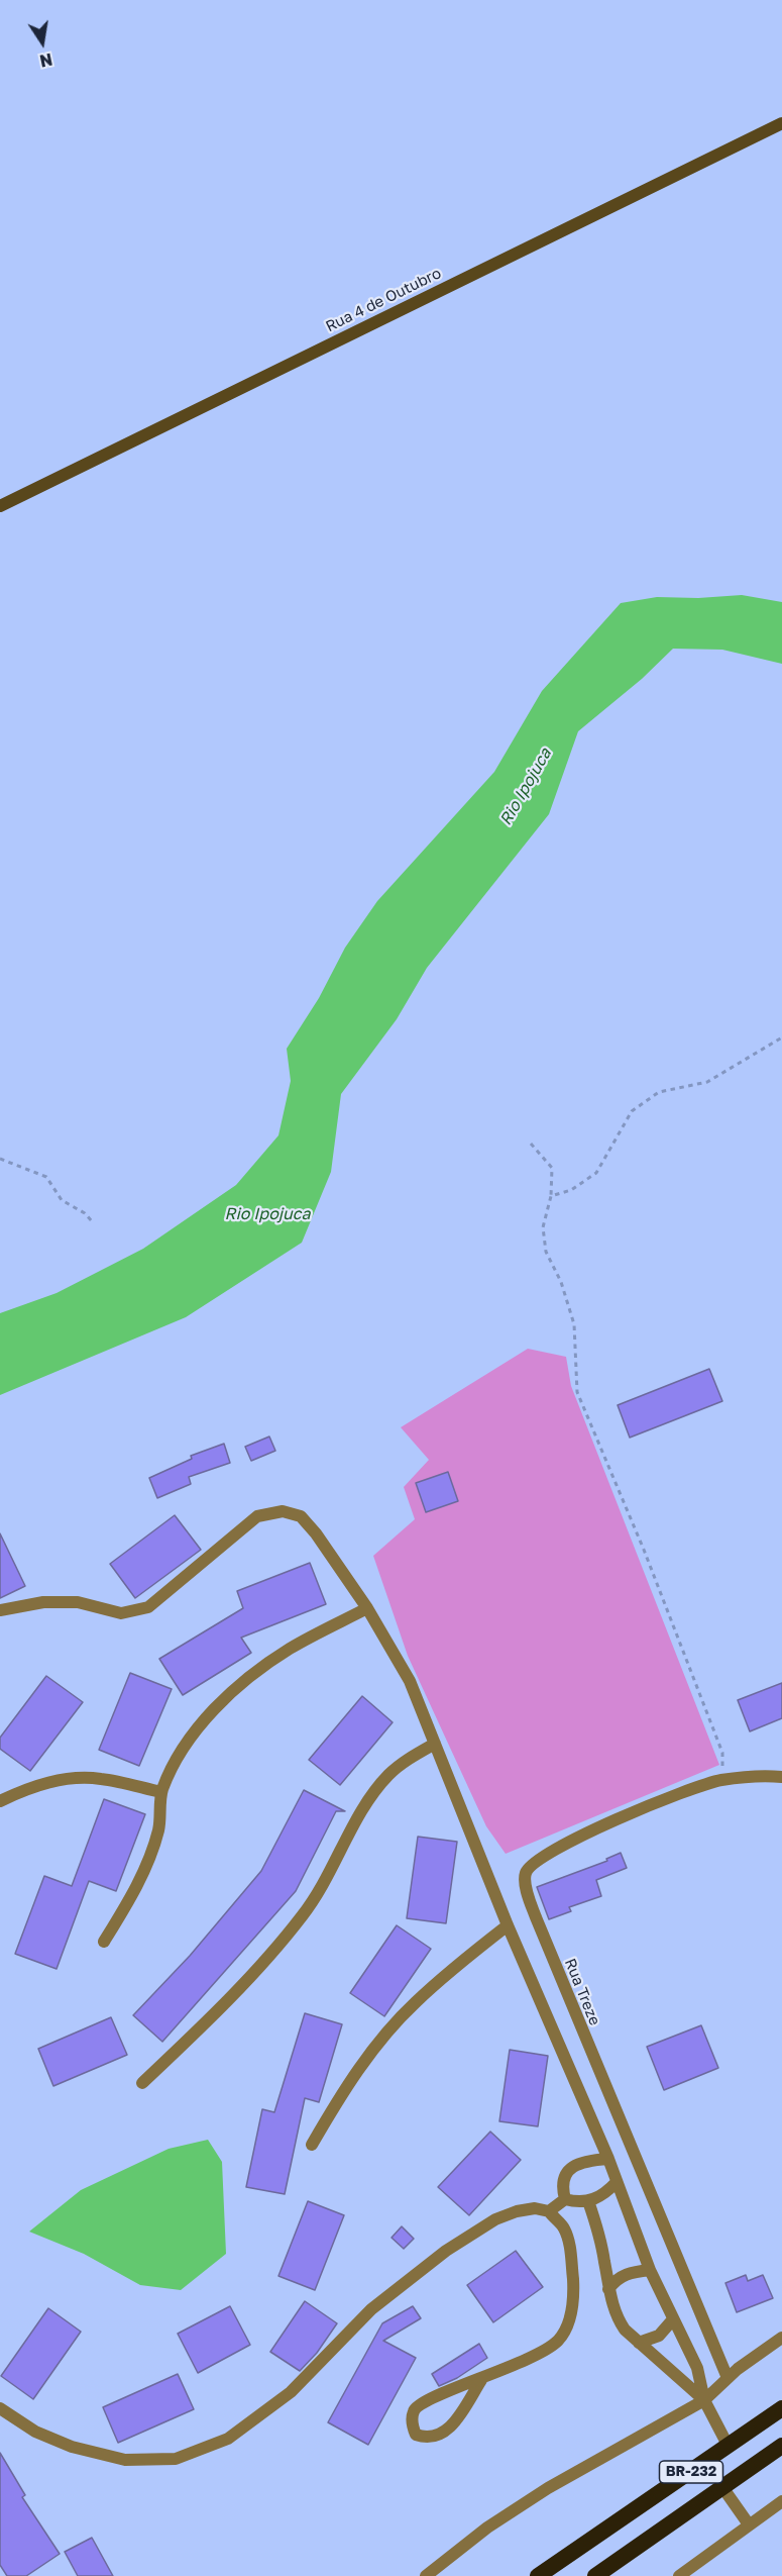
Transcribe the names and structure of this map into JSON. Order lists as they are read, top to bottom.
{
  "streets": {
    "highway": ["BR-232"],
    "main road": ["Rua 4 de Outubro"],
    "street": ["Rua Treze"]
  },
  "water": ["Rio Ipojuca"],
  "north": "bottom"
}
